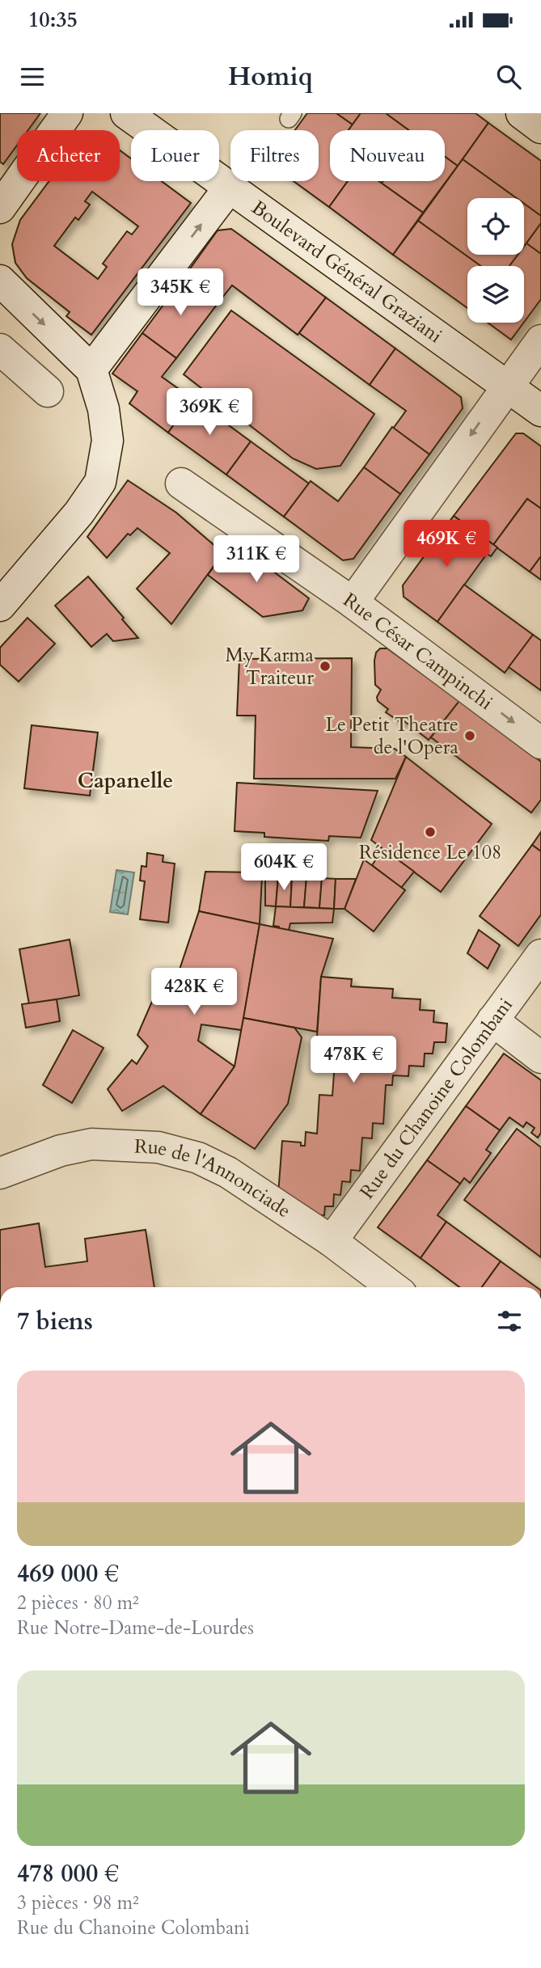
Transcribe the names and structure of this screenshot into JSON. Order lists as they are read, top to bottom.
{
  "streets": {
    "street": [
      "Boulevard Général Graziani",
      "Rue César Campinchi",
      "Rue du Chanoine Colombani",
      "Rue de l'Annonciade"
    ]
  },
  "crossings": [
    ["Rue du Chanoine Colombani", "Rue de l'Annonciade"]
  ],
  "one_way": ["Rue César Campinchi"],
  "districts": ["Capanelle"],
  "places": ["My Karma Traiteur", "Le Petit Theatre de l'Opera", "Résidence Le 108"],
  "page": {
    "status": "10:35",
    "header": "Homiq",
    "chip": [
      "Acheter",
      "Louer",
      "Filtres",
      "Nouveau"
    ],
    "price": [
      "345K €",
      "369K €",
      "469K €",
      "311K €",
      "604K €",
      "428K €",
      "478K €"
    ],
    "heading": "7 biens",
    "list": [
      {
        "name": "469 000 €",
        "note": "2 pièces · 80 m² · Rue Notre-Dame-de-Lourdes"
      },
      {
        "name": "478 000 €",
        "note": "3 pièces · 98 m² · Rue du Chanoine Colombani"
      }
    ]
  }
}
